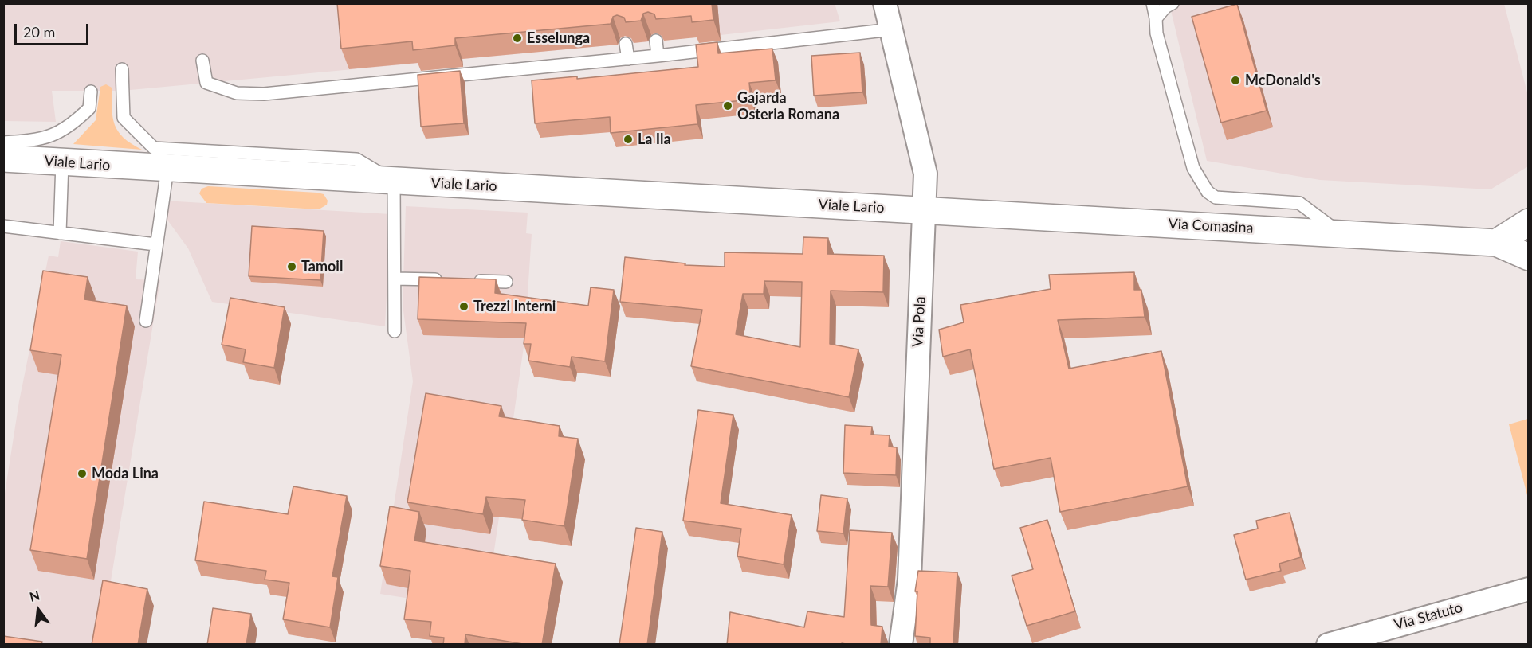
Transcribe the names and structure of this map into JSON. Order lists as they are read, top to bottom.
{
  "streets": {
    "main road": ["Viale Lario", "Via Comasina"],
    "street": ["Via Pola", "Via Statuto"]
  },
  "crossings": [
    ["Viale Lario", "Via Comasina"],
    ["Viale Lario", "Via Pola"],
    ["Via Comasina", "Via Pola"]
  ],
  "places": [
    "Esselunga",
    "McDonald's",
    "Gajarda Osteria Romana",
    "La Ila",
    "Tamoil",
    "Trezzi Interni",
    "Moda Lina"
  ],
  "scale_bar": "20 m",
  "north": "top"
}
